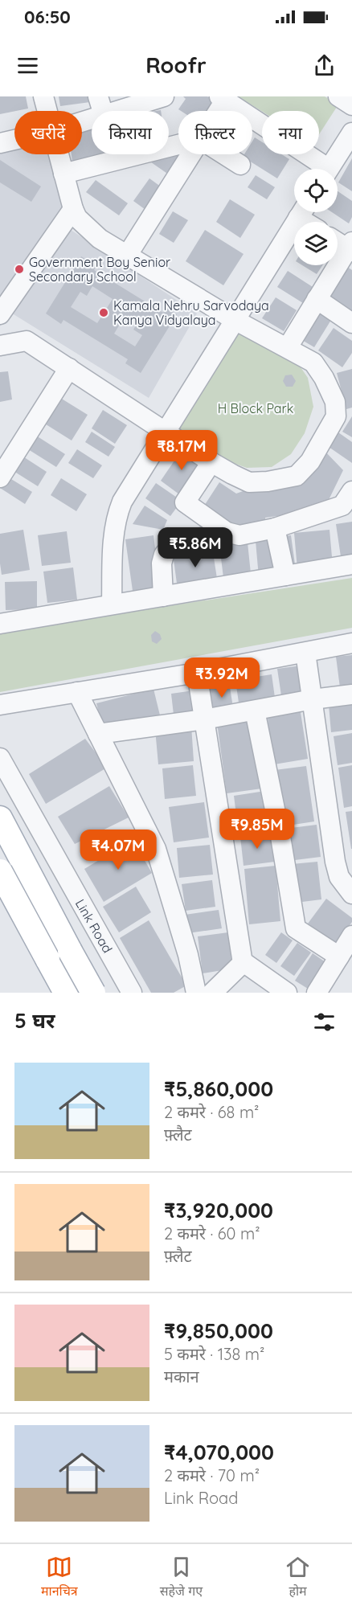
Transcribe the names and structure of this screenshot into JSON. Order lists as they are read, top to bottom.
{
  "streets": {
    "street": ["Link Road"]
  },
  "parks": ["H Block Park"],
  "places": ["Government Boy Senior Secondary School", "Kamala Nehru Sarvodaya Kanya Vidyalaya"],
  "page": {
    "status": "06:50",
    "header": "Roofr",
    "chip": [
      "खरीदें",
      "किराया",
      "फ़िल्टर",
      "नया"
    ],
    "price": [
      "₹8.17M",
      "₹5.86M",
      "₹3.92M",
      "₹9.85M",
      "₹4.07M"
    ],
    "heading": "5 घर",
    "list": [
      {
        "name": "₹5,860,000",
        "note": "2 कमरे · 68 m² · फ़्लैट"
      },
      {
        "name": "₹3,920,000",
        "note": "2 कमरे · 60 m² · फ़्लैट"
      },
      {
        "name": "₹9,850,000",
        "note": "5 कमरे · 138 m² · मकान"
      },
      {
        "name": "₹4,070,000",
        "note": "2 कमरे · 70 m² · Link Road"
      }
    ],
    "tabs": ["मानचित्र", "सहेजे गए", "होम"]
  }
}
